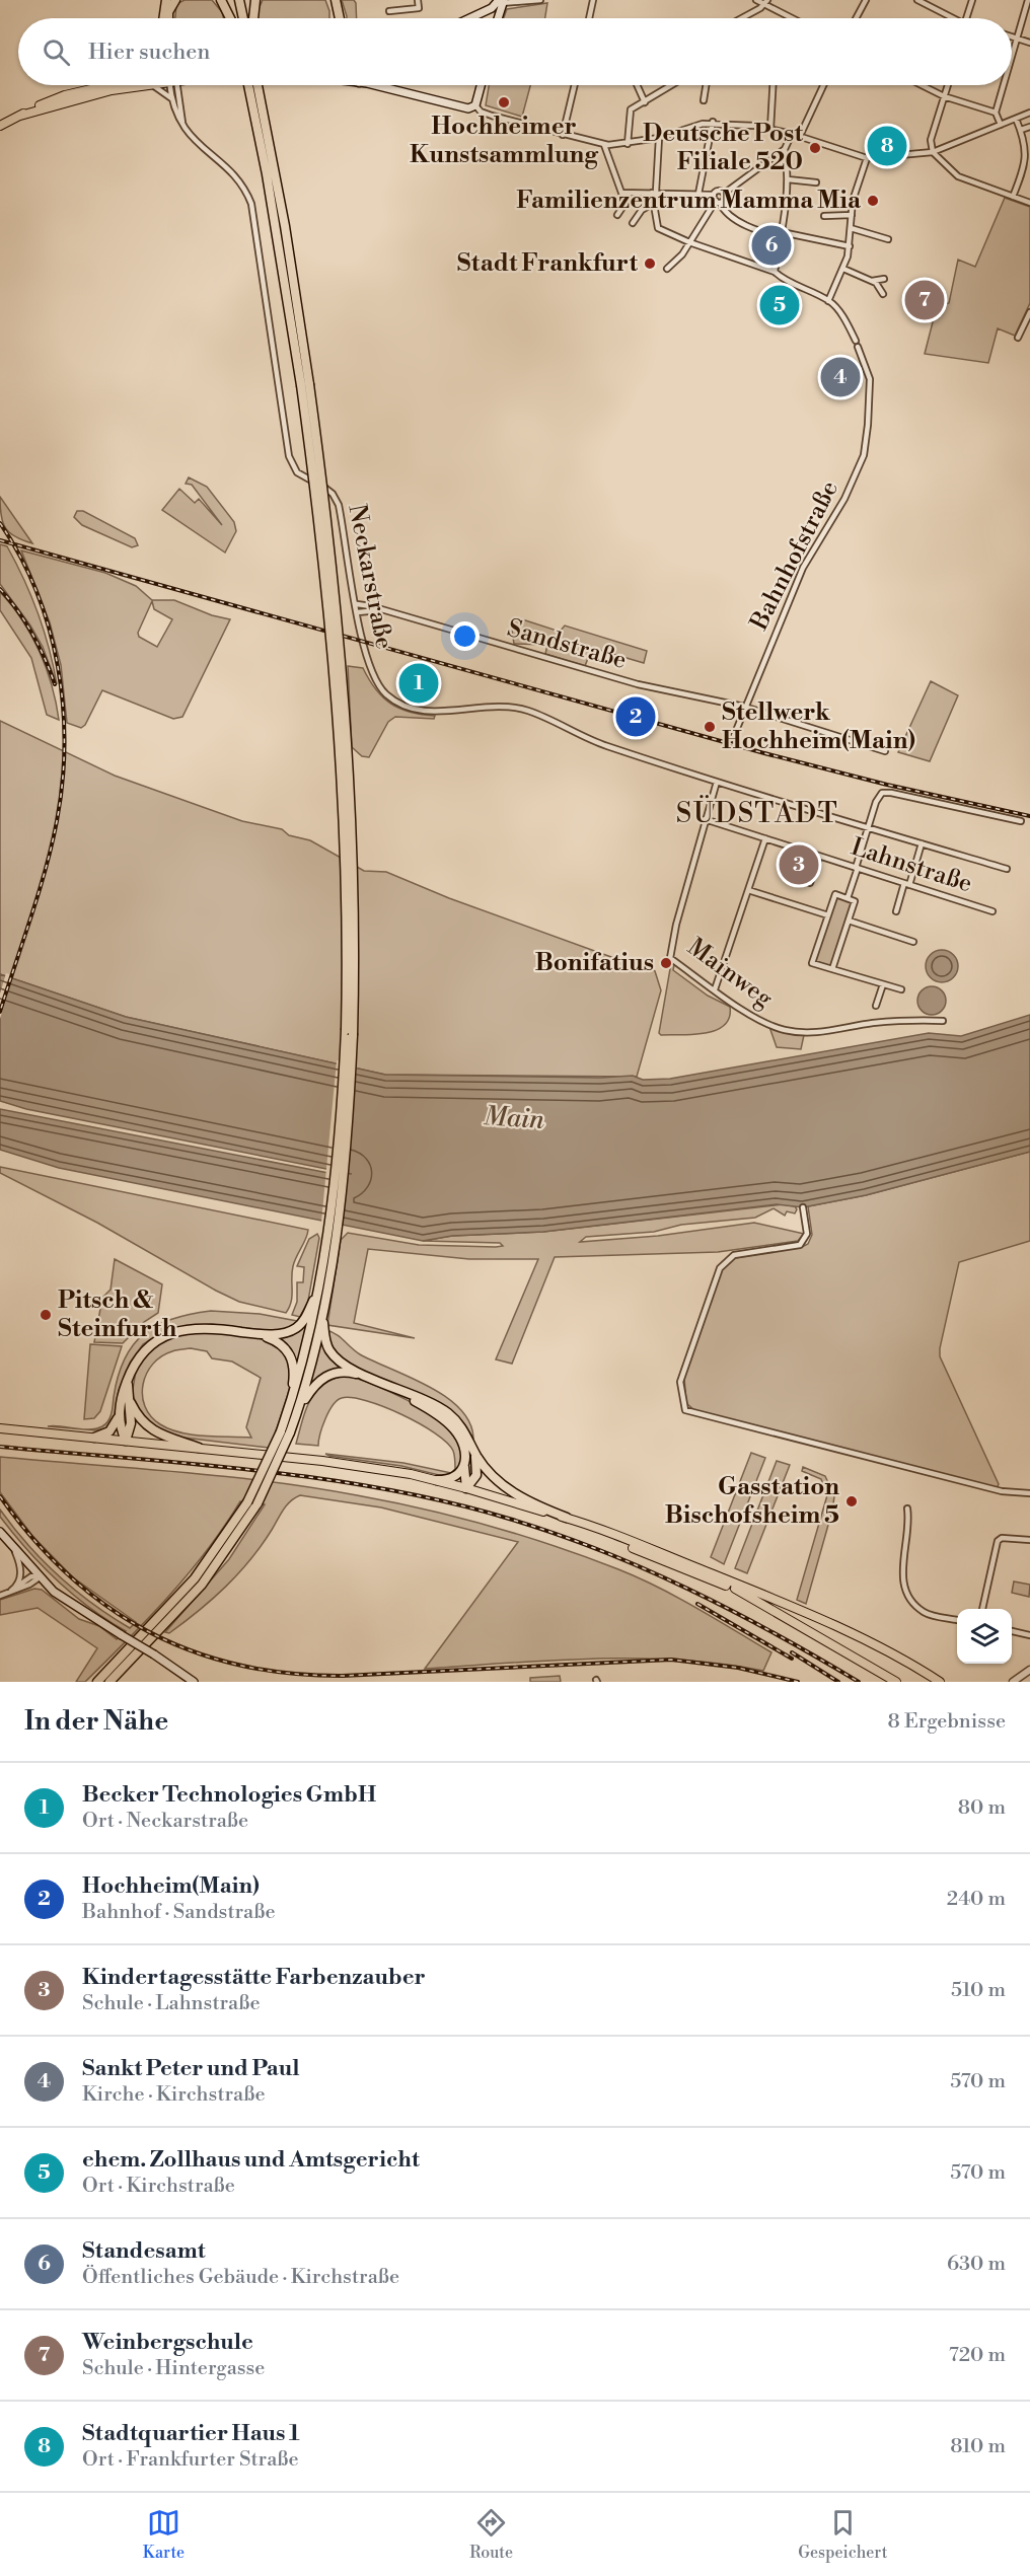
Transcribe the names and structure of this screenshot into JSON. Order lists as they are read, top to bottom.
{
  "streets": {
    "street": [
      "Bahnhofstraße",
      "Neckarstraße",
      "Sandstraße",
      "Lahnstraße",
      "Mainweg"
    ]
  },
  "crossings": [
    ["Bahnhofstraße", "Sandstraße"],
    ["Neckarstraße", "Sandstraße"],
    ["Neckarstraße", "Mainweg"],
    ["Lahnstraße", "Mainweg"]
  ],
  "districts": ["SÜDSTADT"],
  "water": ["Main"],
  "places": [
    "Hochheimer Kunstsammlung",
    "Deutsche Post Filiale 520",
    "Familienzentrum Mamma Mia",
    "Stadt Frankfurt",
    "Stellwerk Hochheim(Main)",
    "Bonifatius",
    "Pitsch & Steinfurth",
    "Gasstation Bischofsheim 5"
  ],
  "page": {
    "search": "Hier suchen",
    "pins": [
      "8",
      "6",
      "7",
      "5",
      "4",
      "1",
      "2",
      "3"
    ],
    "heading": ["In der Nähe", "8 Ergebnisse"],
    "list": [
      {
        "mark": "1",
        "name": "Becker Technologies GmbH",
        "note": "Ort · Neckarstraße",
        "value": "80 m"
      },
      {
        "mark": "2",
        "name": "Hochheim(Main)",
        "note": "Bahnhof · Sandstraße",
        "value": "240 m"
      },
      {
        "mark": "3",
        "name": "Kindertagesstätte Farbenzauber",
        "note": "Schule · Lahnstraße",
        "value": "510 m"
      },
      {
        "mark": "4",
        "name": "Sankt Peter und Paul",
        "note": "Kirche · Kirchstraße",
        "value": "570 m"
      },
      {
        "mark": "5",
        "name": "ehem. Zollhaus und Amtsgericht",
        "note": "Ort · Kirchstraße",
        "value": "570 m"
      },
      {
        "mark": "6",
        "name": "Standesamt",
        "note": "Öffentliches Gebäude · Kirchstraße",
        "value": "630 m"
      },
      {
        "mark": "7",
        "name": "Weinbergschule",
        "note": "Schule · Hintergasse",
        "value": "720 m"
      },
      {
        "mark": "8",
        "name": "Stadtquartier Haus 1",
        "note": "Ort · Frankfurter Straße",
        "value": "810 m"
      }
    ],
    "nav": ["Karte", "Route", "Gespeichert"]
  }
}
